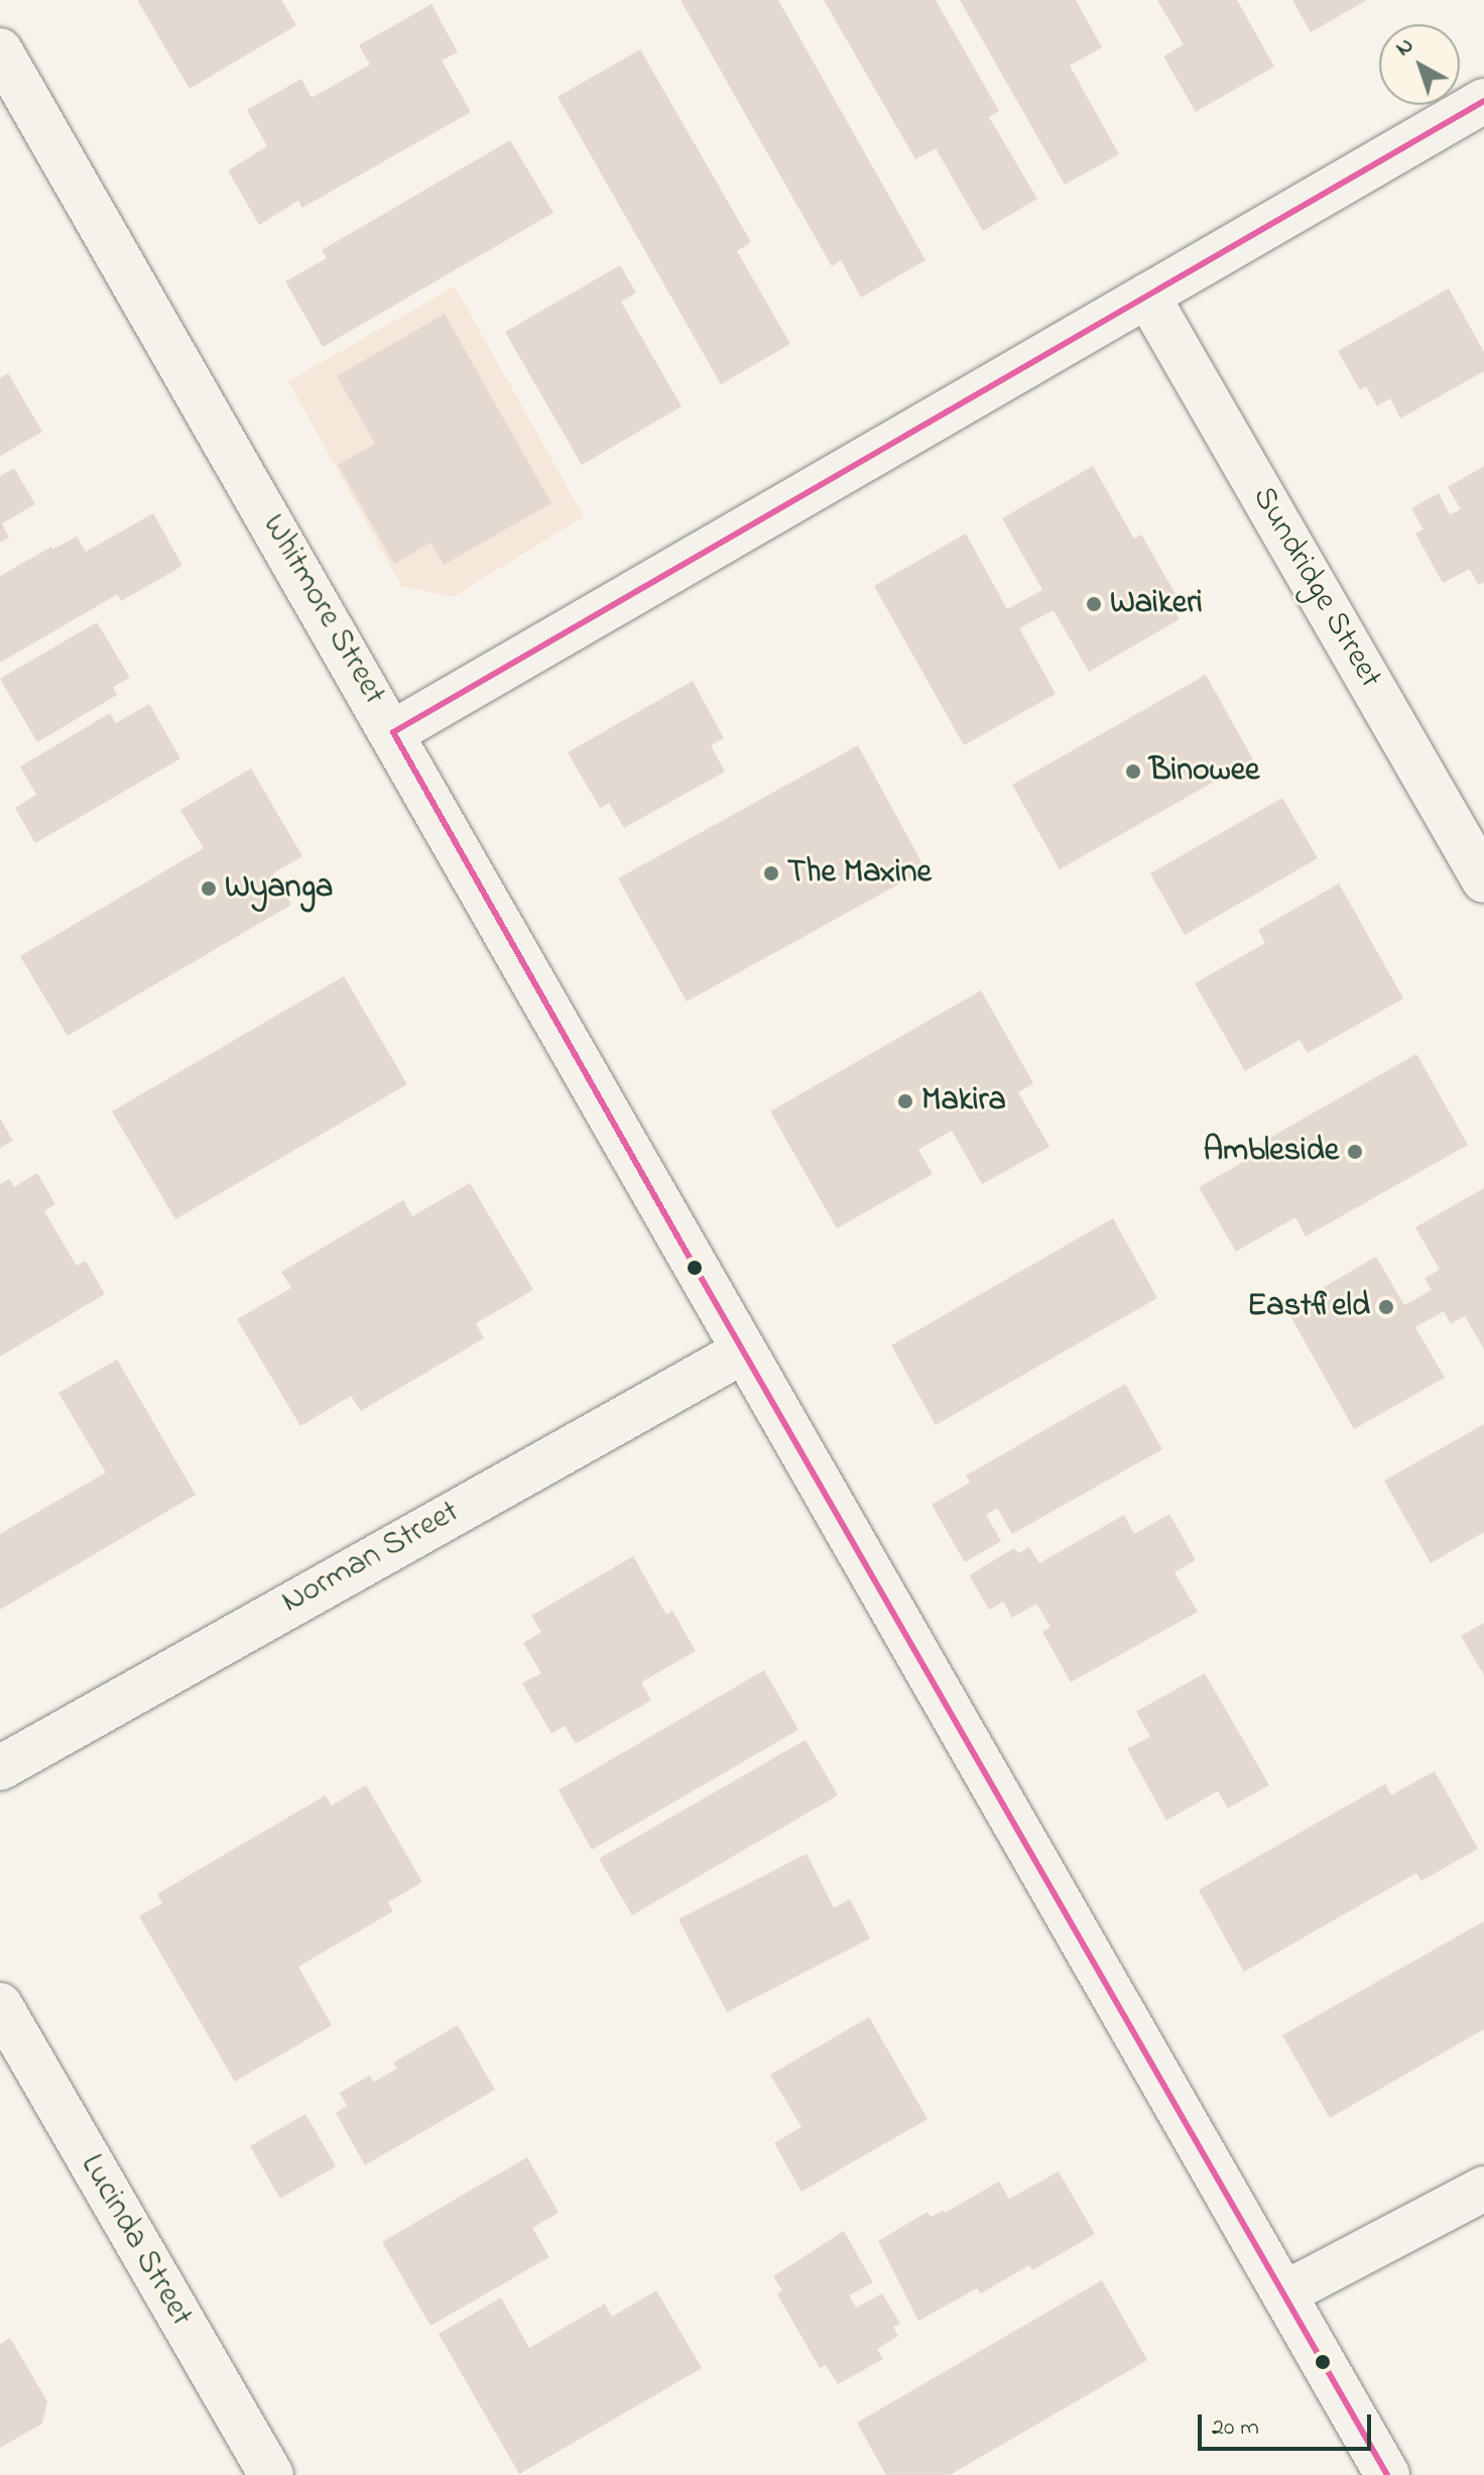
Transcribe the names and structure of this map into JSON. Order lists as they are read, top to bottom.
{
  "streets": {
    "street": [
      "Sundridge Street",
      "Whitmore Street",
      "Norman Street",
      "Lucinda Street"
    ]
  },
  "crossings": [
    ["Whitmore Street", "Norman Street"]
  ],
  "places": [
    "Waikeri",
    "Binowee",
    "The Maxine",
    "Wyanga",
    "Makira",
    "Ambleside",
    "Eastfield"
  ],
  "scale_bar": "20 m",
  "north": "top left"
}
